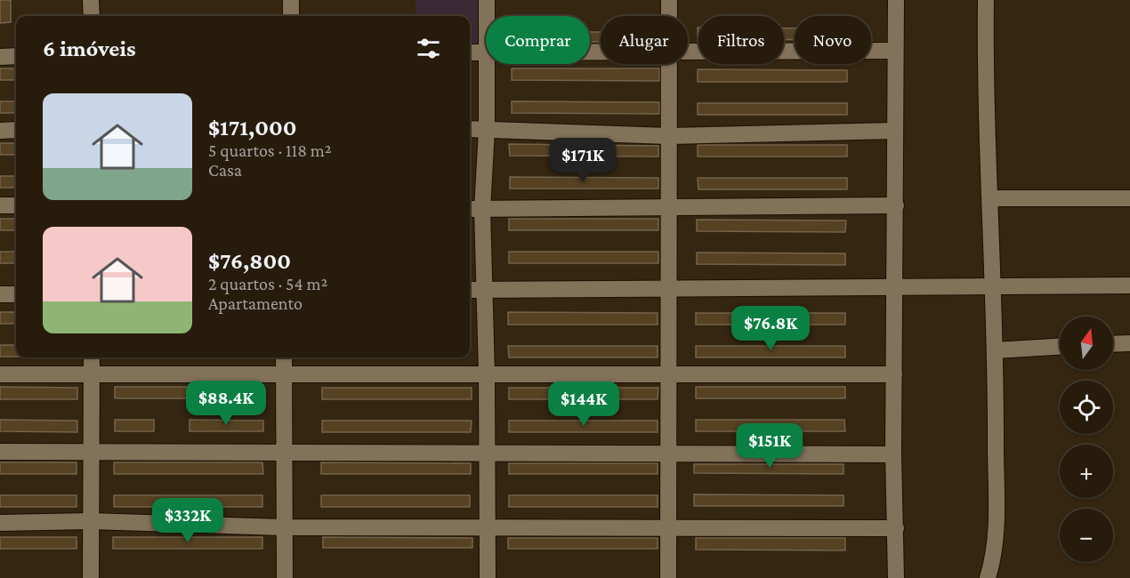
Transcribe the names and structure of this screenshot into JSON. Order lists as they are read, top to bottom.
{
  "north": "top",
  "page": {
    "chip": [
      "Comprar",
      "Alugar",
      "Filtros",
      "Novo"
    ],
    "heading": "6 imóveis",
    "list": [
      {
        "name": "$171,000",
        "note": "5 quartos · 118 m² · Casa"
      },
      {
        "name": "$76,800",
        "note": "2 quartos · 54 m² · Apartamento"
      }
    ],
    "price": [
      "$171K",
      "$76.8K",
      "$88.4K",
      "$144K",
      "$151K",
      "$332K"
    ],
    "map_buttons": ["+", "−"]
  }
}
